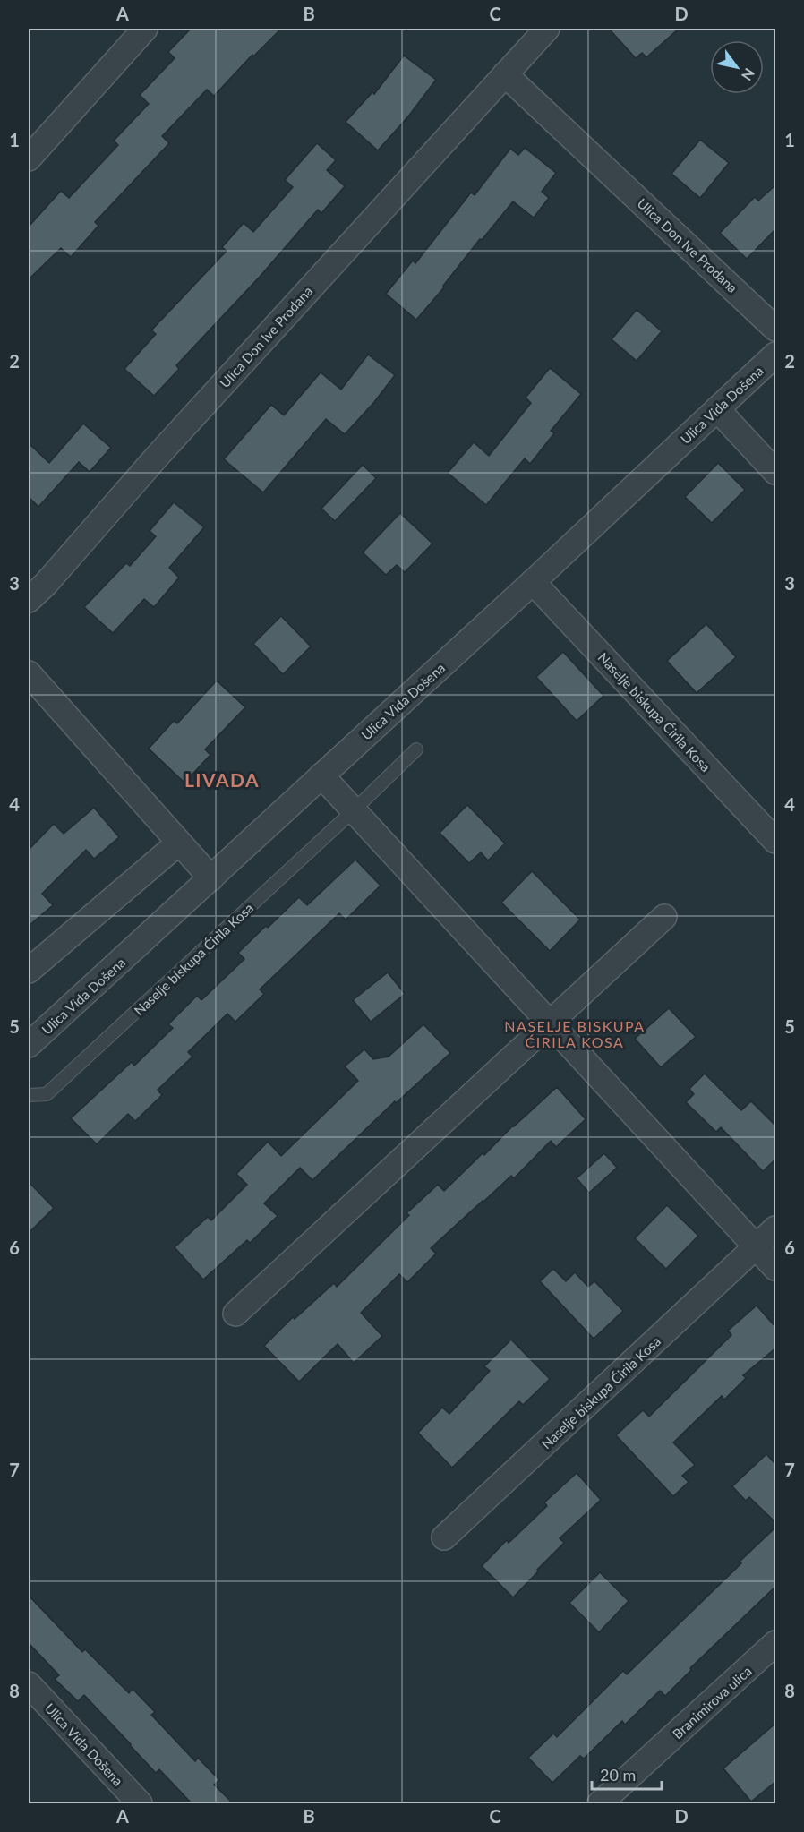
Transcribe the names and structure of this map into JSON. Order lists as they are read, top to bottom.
{
  "streets": {
    "street": [
      "Ulica Don Ive Prodana",
      "Ulica Vida Došena",
      "Naselje biskupa Ćirila Kosa",
      "Branimirova ulica"
    ]
  },
  "crossings": [
    ["Ulica Vida Došena", "Naselje biskupa Ćirila Kosa"]
  ],
  "districts": ["LIVADA", "NASELJE BISKUPA ĆIRILA KOSA"],
  "scale_bar": "20 m",
  "north": "bottom right",
  "grid": {
    "columns": [
      "A",
      "B",
      "C",
      "D"
    ],
    "rows": [
      "1",
      "2",
      "3",
      "4",
      "5",
      "6",
      "7",
      "8"
    ]
  }
}
